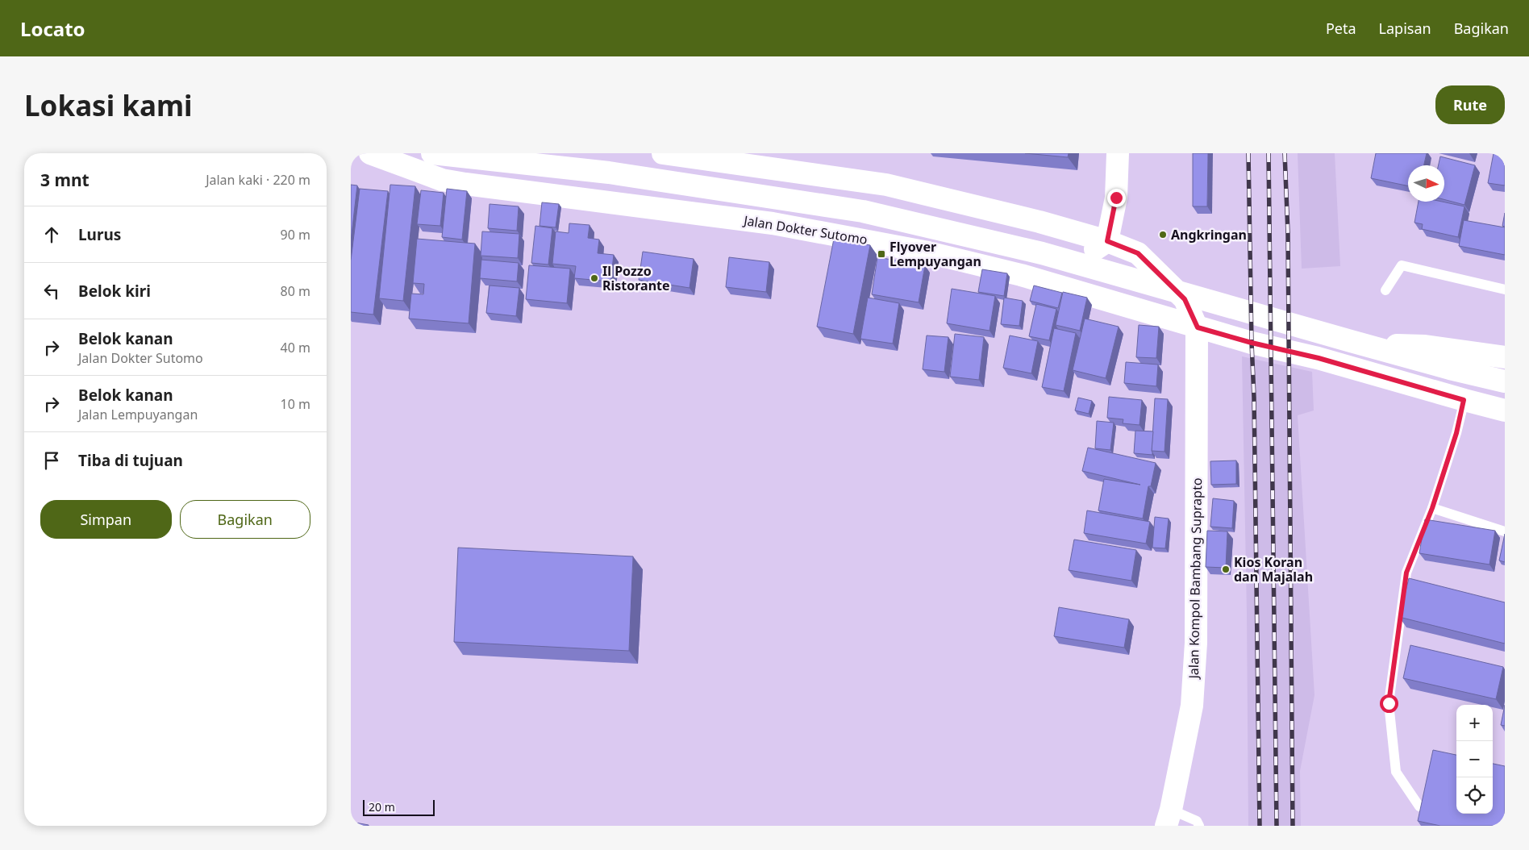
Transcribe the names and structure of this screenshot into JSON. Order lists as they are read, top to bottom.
{
  "streets": {
    "main road": ["Jalan Dokter Sutomo", "Jalan Kompol Bambang Suprapto"]
  },
  "crossings": [
    ["Jalan Dokter Sutomo", "Jalan Kompol Bambang Suprapto"]
  ],
  "places": {
    "other": ["Angkringan", "Il Pozzo Ristorante", "Kios Koran dan Majalah"],
    "transit": ["Flyover Lempuyangan"]
  },
  "scale_bar": "20 m",
  "north": "right",
  "page": {
    "header": "Locato",
    "nav": ["Peta", "Lapisan", "Bagikan"],
    "buttons": [
      "Rute",
      ["Simpan", "Bagikan"]
    ],
    "title": "Lokasi kami",
    "heading": ["3 mnt", "Jalan kaki · 220 m"],
    "list": [
      ["Lurus", "90 m"],
      ["Belok kiri", "80 m"],
      ["Belok kanan", "Jalan Dokter Sutomo", "40 m"],
      ["Belok kanan", "Jalan Lempuyangan", "10 m"],
      "Tiba di tujuan"
    ],
    "map_buttons": ["+", "−"],
    "scale": "20 m"
  }
}
